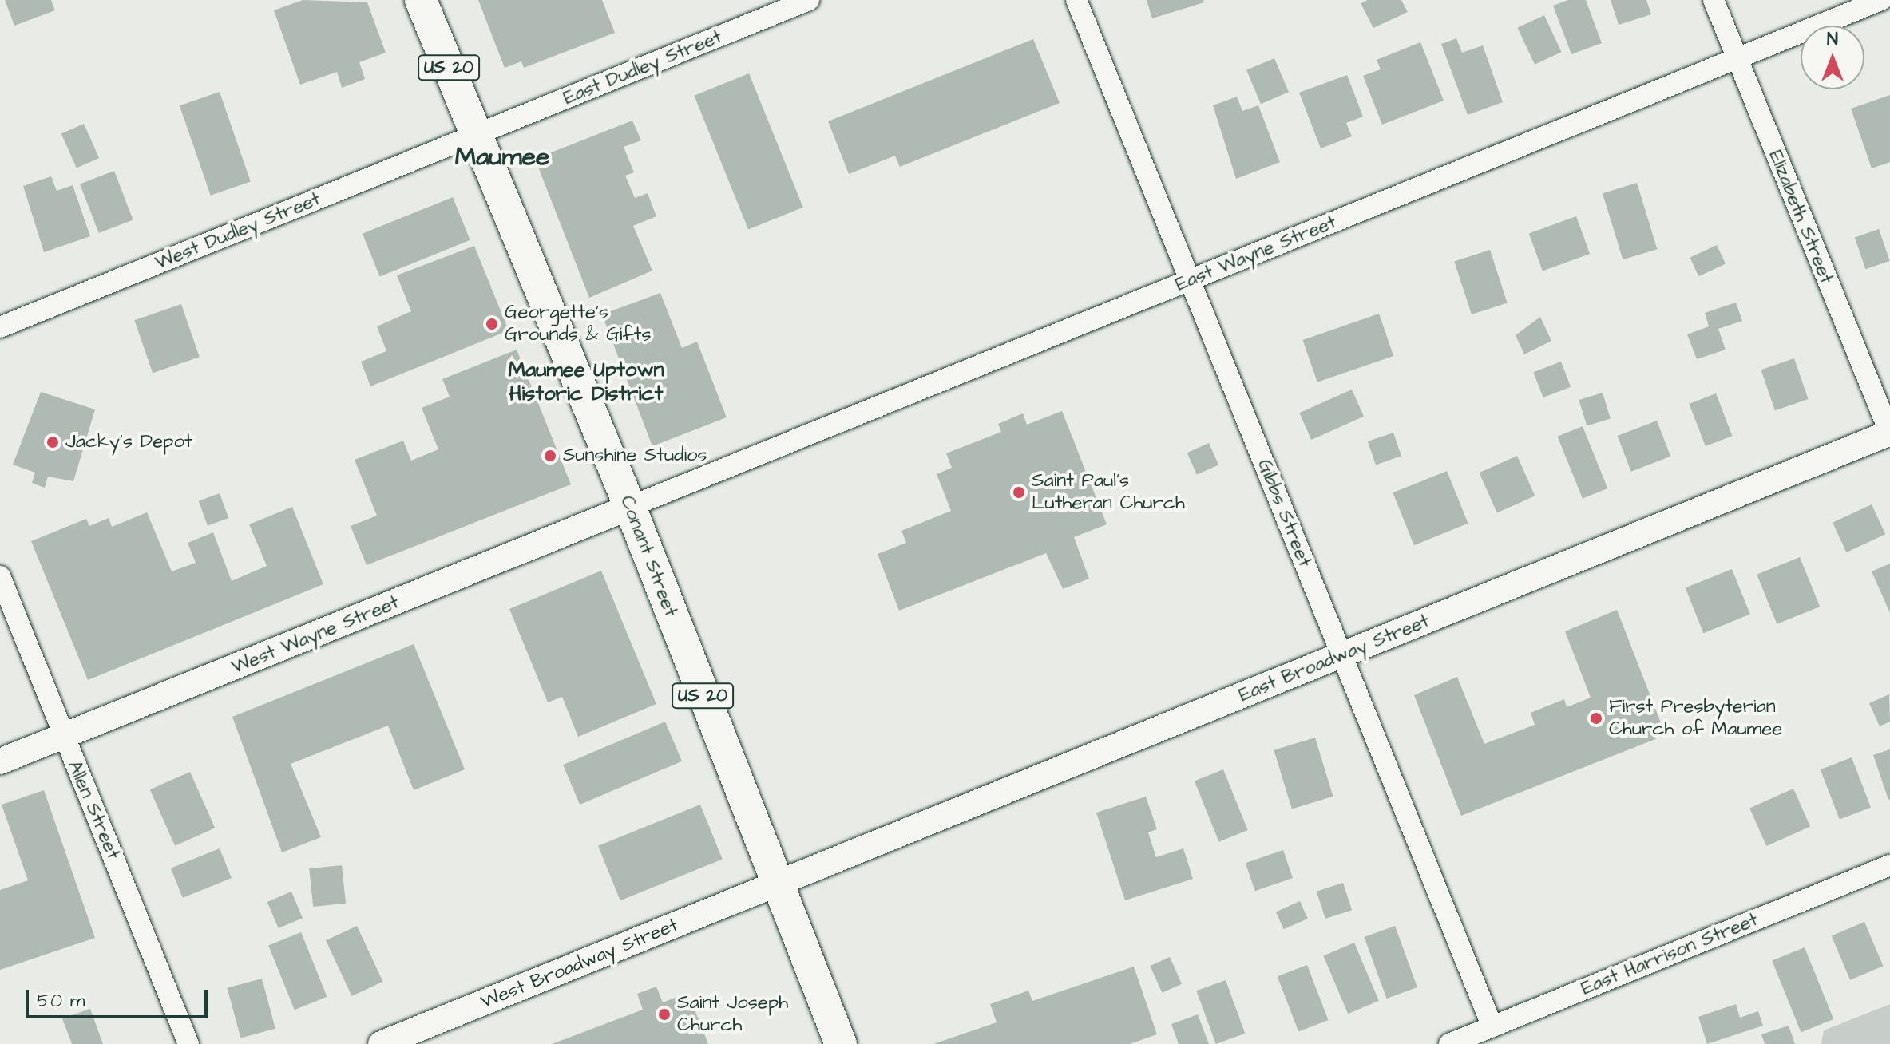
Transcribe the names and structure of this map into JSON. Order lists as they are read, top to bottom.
{
  "streets": {
    "main road": ["US 20", "Conant Street"],
    "street": [
      "East Dudley Street",
      "Elizabeth Street",
      "West Dudley Street",
      "East Wayne Street",
      "Gibbs Street",
      "West Wayne Street",
      "East Broadway Street",
      "Allen Street",
      "East Harrison Street",
      "West Broadway Street"
    ]
  },
  "crossings": [
    ["East Dudley Street", "West Dudley Street"],
    ["East Dudley Street", "Conant Street"],
    ["Elizabeth Street", "East Wayne Street"],
    ["Elizabeth Street", "East Broadway Street"],
    ["West Dudley Street", "Conant Street"],
    ["East Wayne Street", "Gibbs Street"],
    ["East Wayne Street", "Conant Street"],
    ["East Wayne Street", "West Wayne Street"],
    ["Gibbs Street", "East Broadway Street"],
    ["Gibbs Street", "East Harrison Street"],
    ["Conant Street", "West Wayne Street"],
    ["Conant Street", "East Broadway Street"],
    ["Conant Street", "West Broadway Street"],
    ["West Wayne Street", "Allen Street"],
    ["East Broadway Street", "West Broadway Street"]
  ],
  "districts": ["Maumee", "Maumee Uptown Historic District"],
  "places": [
    "Georgette's Grounds & Gifts",
    "Jacky's Depot",
    "Sunshine Studios",
    "Saint Paul's Lutheran Church",
    "First Presbyterian Church of Maumee",
    "Saint Joseph Church"
  ],
  "scale_bar": "50 m",
  "north": "top"
}
